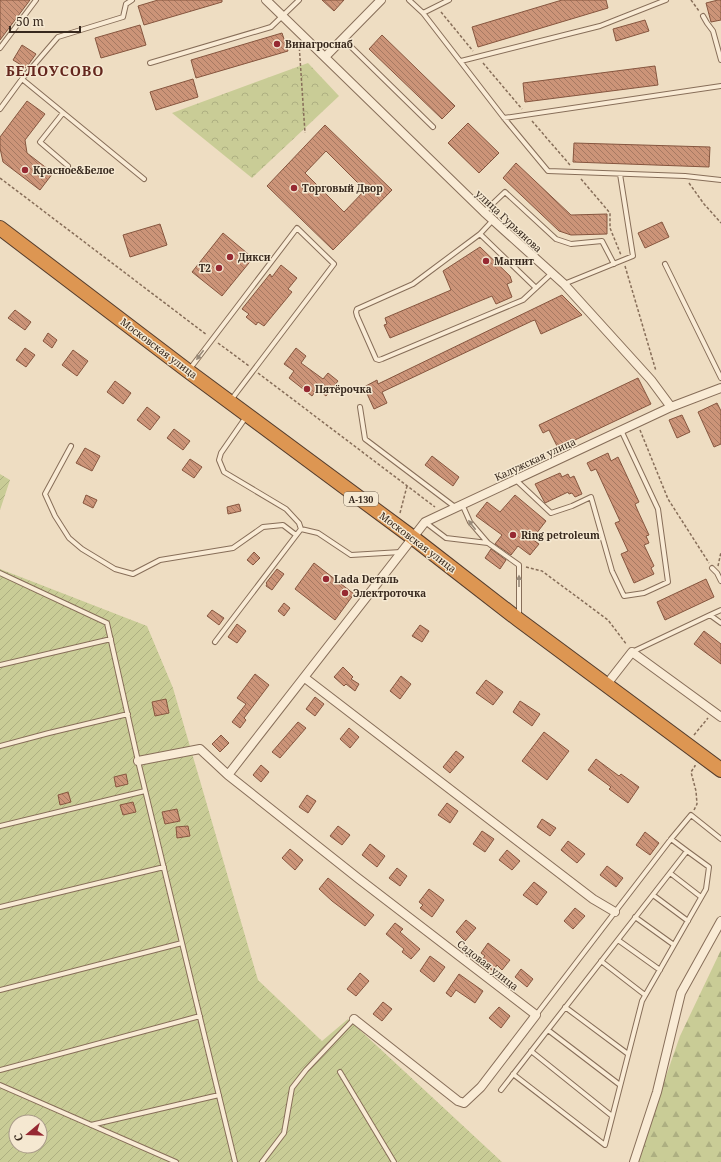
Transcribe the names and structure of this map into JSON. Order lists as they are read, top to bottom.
{
  "streets": {
    "highway": ["Московская улица", "А-130"],
    "street": ["улица Гурьянова", "Калужская улица", "Садовая улица"]
  },
  "crossings": [
    ["улица Гурьянова", "Калужская улица"],
    ["Московская улица", "Калужская улица"],
    ["Калужская улица", "Садовая улица"]
  ],
  "districts": ["БЕЛОУСОВО"],
  "places": [
    "Винагроснаб",
    "Красное&Белое",
    "Торговый Двор",
    "Дикси",
    "Магнит",
    "T2",
    "Пятёрочка",
    "Ring petroleum",
    "Lada Dеталь",
    "Электроточка"
  ],
  "scale_bar": "50 m",
  "north": "left"
}
